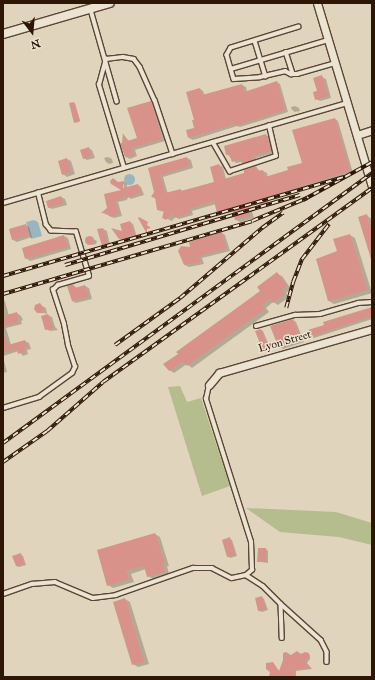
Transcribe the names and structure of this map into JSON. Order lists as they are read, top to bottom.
{
  "streets": {
    "street": ["Lyon Street"]
  },
  "north": "bottom"
}
